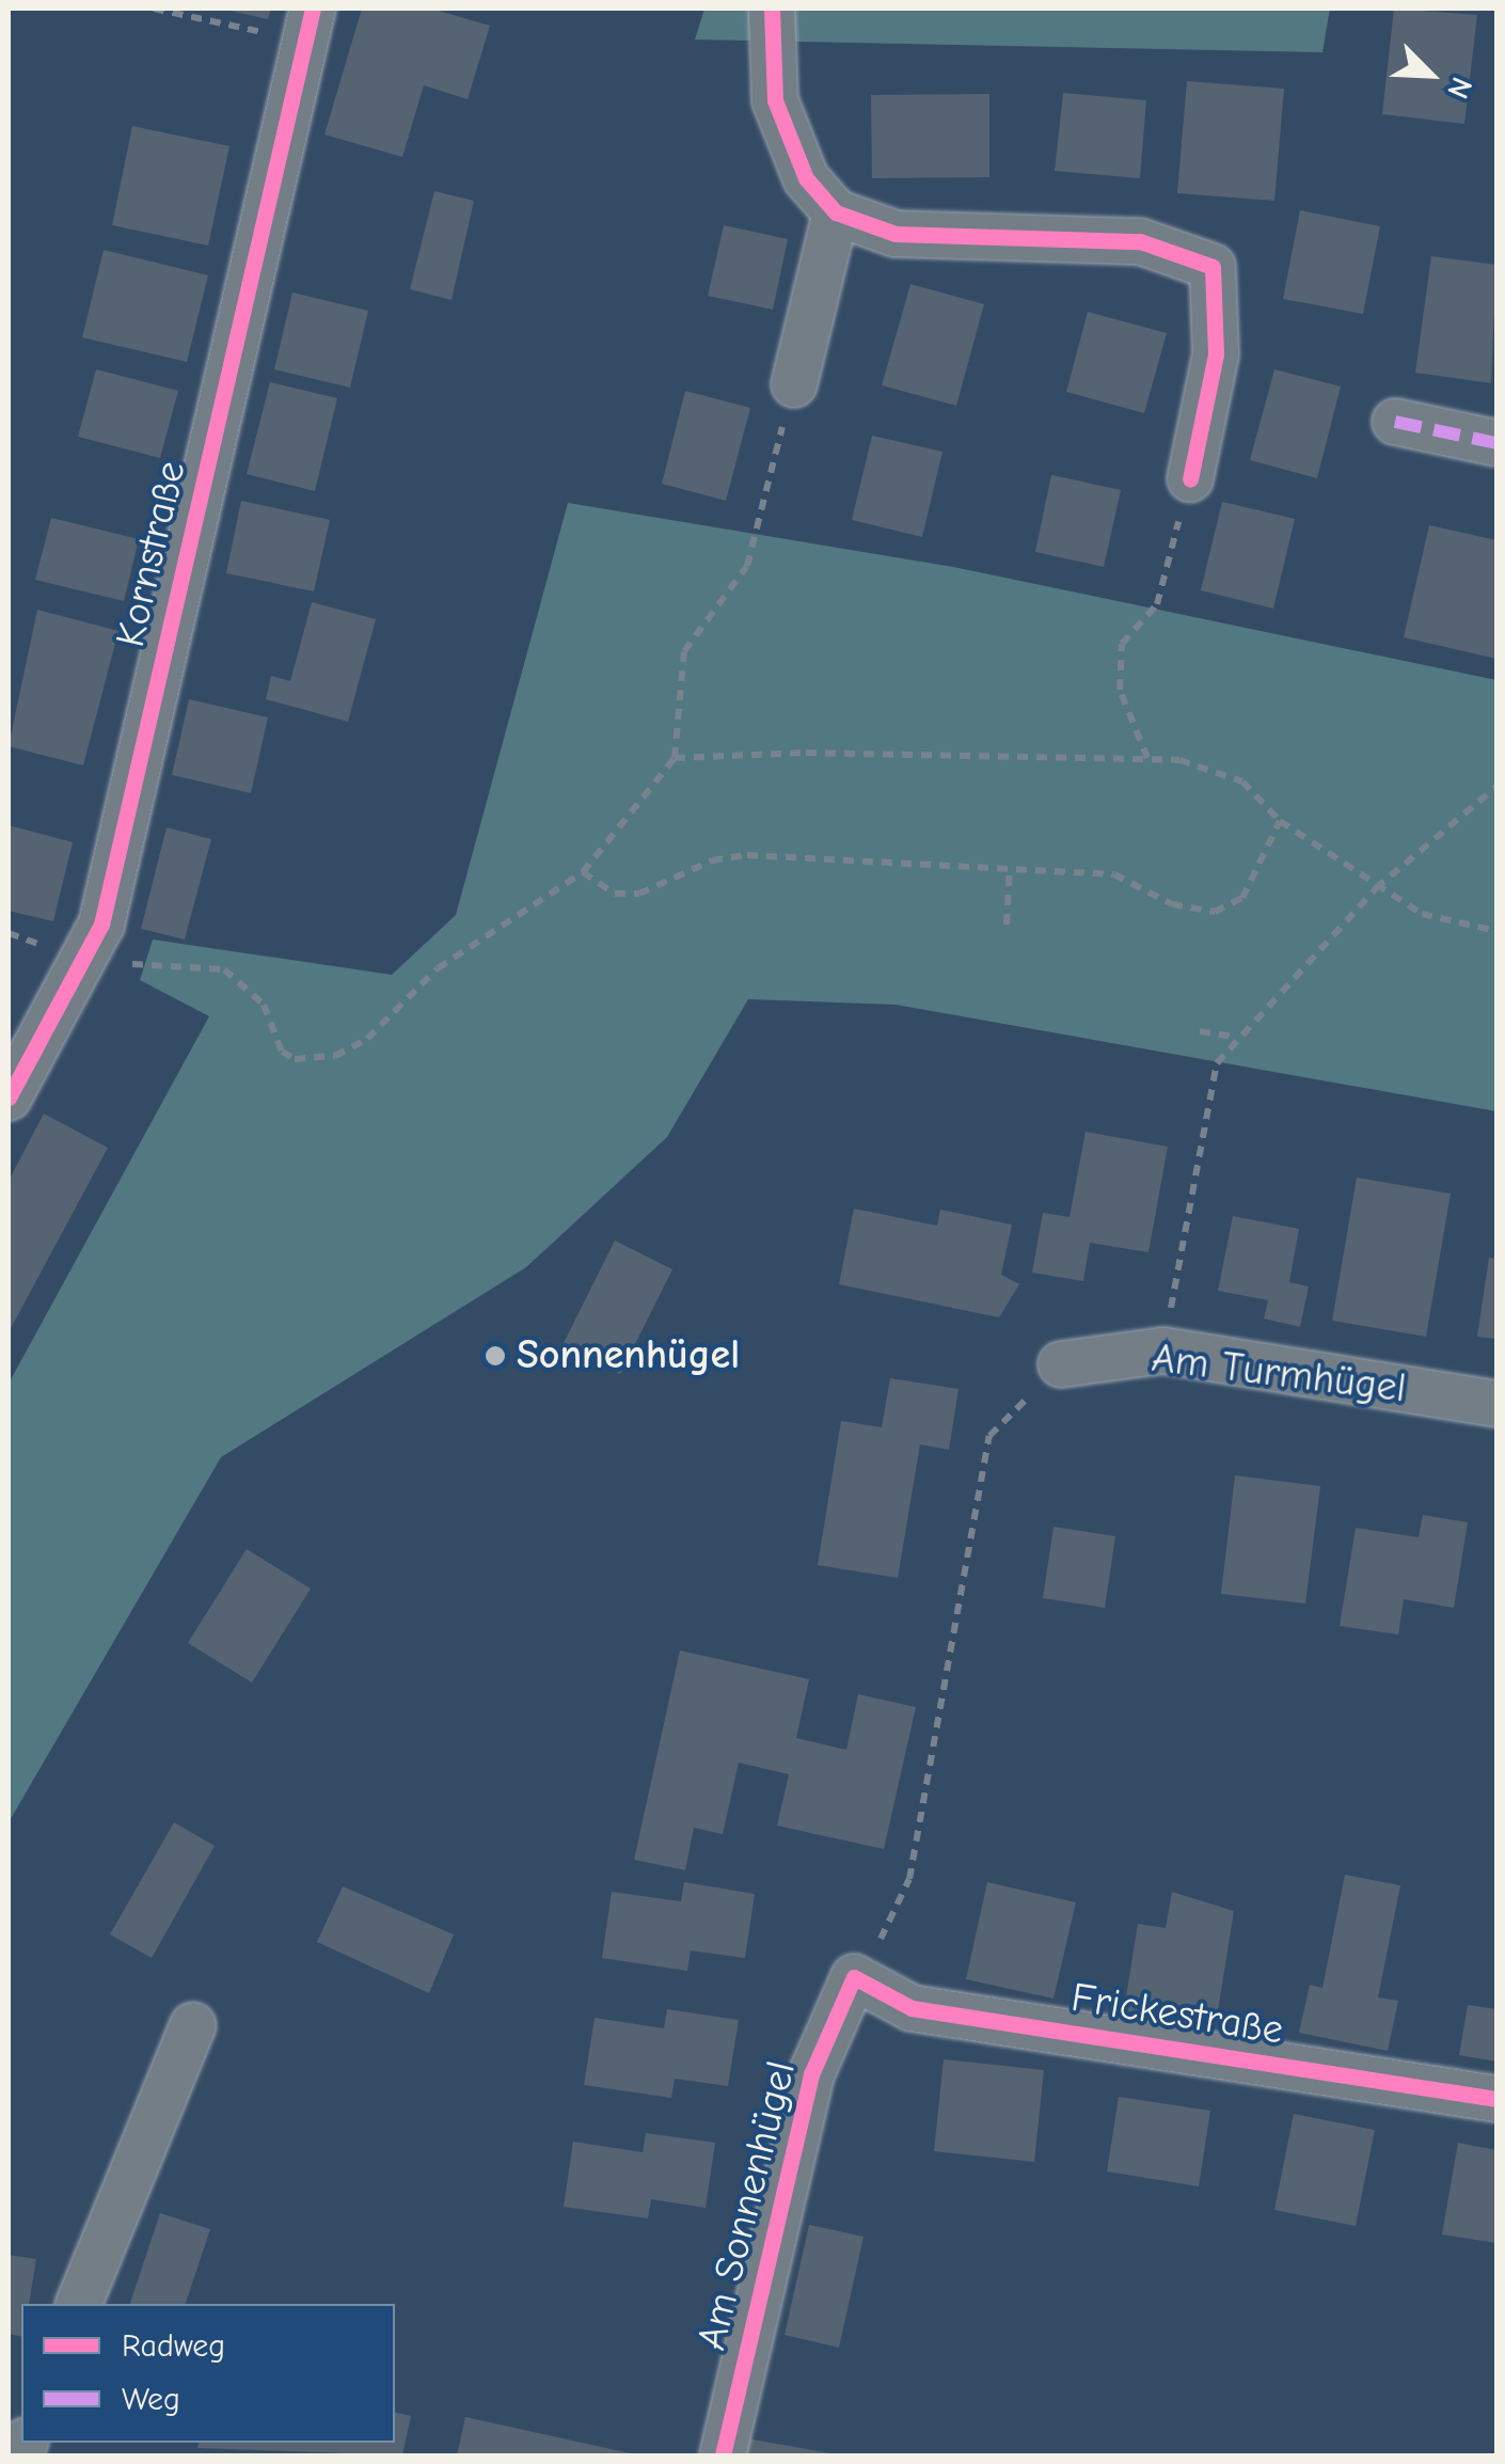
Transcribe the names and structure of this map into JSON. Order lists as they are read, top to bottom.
{
  "streets": {
    "street": [
      "Kornstraße",
      "Am Turmhügel",
      "Frickestraße",
      "Am Sonnenhügel"
    ]
  },
  "crossings": [
    ["Frickestraße", "Am Sonnenhügel"]
  ],
  "places": ["Sonnenhügel"],
  "legend": ["Radweg", "Weg"],
  "north": "bottom right"
}
